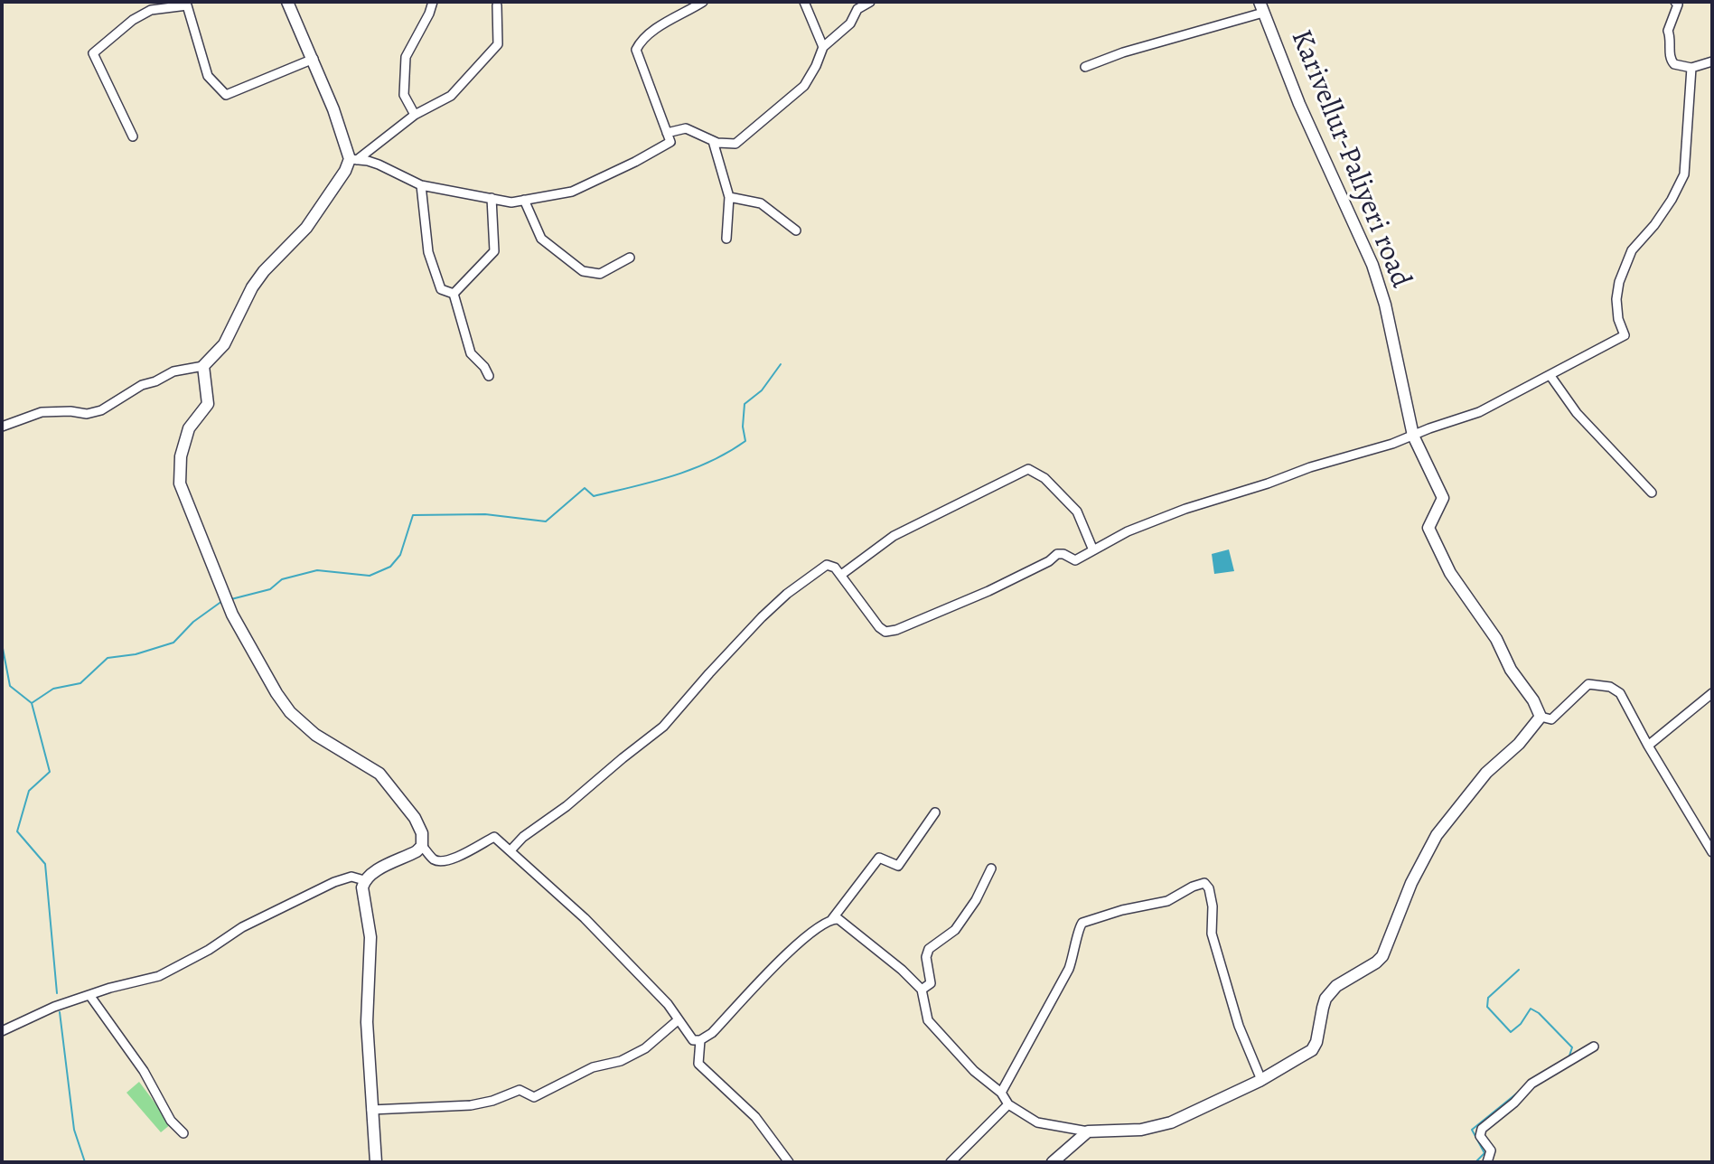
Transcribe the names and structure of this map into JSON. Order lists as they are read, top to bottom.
{
  "streets": {
    "main road": ["Karivellur-Paliyeri road"]
  }
}
